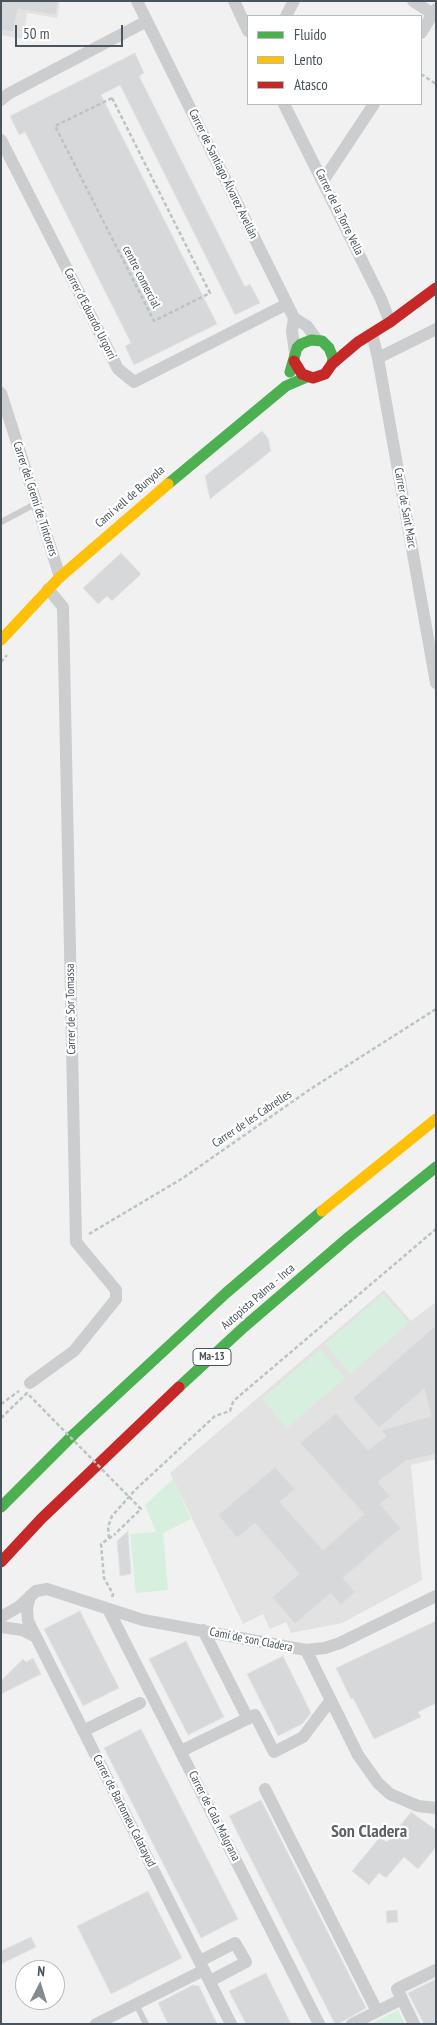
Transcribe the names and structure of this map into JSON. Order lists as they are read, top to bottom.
{
  "streets": {
    "main road": ["Camí vell de Bunyola", "Autopista Palma - Inca", "Ma-13"],
    "street": [
      "Carrer de Santiago Álvarez Avellán",
      "Carrer de la Torre Vella",
      "Carrer d'Eduardo Urgorri",
      "Carrer del Gremi de Tintorers",
      "Carrer de Sant Marc",
      "Carrer de Sor Tomassa",
      "Camí de son Cladera",
      "Carrer de Bartomeu Calatayud",
      "Carrer de Cala Malgrana"
    ],
    "path": ["centre comercial", "Carrer de les Cabrelles"]
  },
  "crossings": [
    ["Carrer de Santiago Álvarez Avellán", "Carrer d'Eduardo Urgorri"],
    ["Carrer de Santiago Álvarez Avellán", "Camí vell de Bunyola"],
    ["Camí vell de Bunyola", "Carrer del Gremi de Tintorers"],
    ["Camí vell de Bunyola", "Carrer de Sor Tomassa"],
    ["Carrer de Sor Tomassa", "Carrer de les Cabrelles"],
    ["Camí de son Cladera", "Carrer de Bartomeu Calatayud"],
    ["Camí de son Cladera", "Carrer de Cala Malgrana"]
  ],
  "districts": ["Son Cladera"],
  "legend": ["Fluido", "Lento", "Atasco"],
  "scale_bar": "50 m",
  "north": "top"
}
